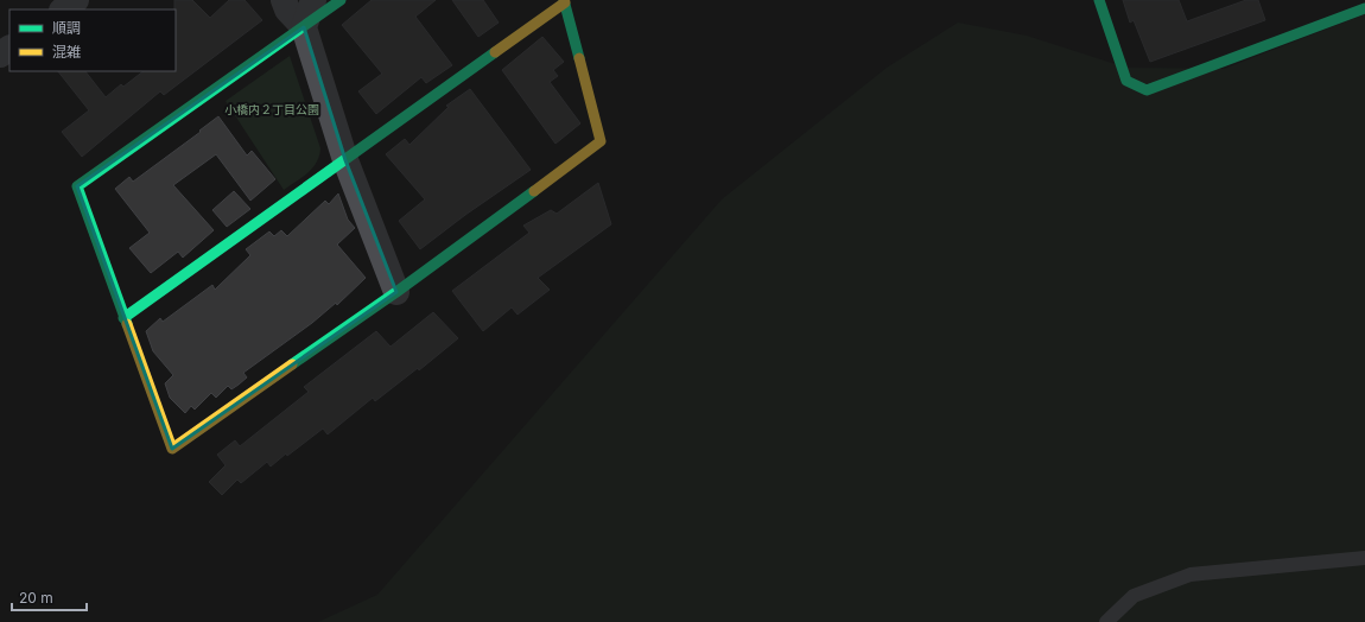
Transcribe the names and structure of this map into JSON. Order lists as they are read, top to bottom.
{
  "parks": ["小橋内２丁目公園"],
  "legend": ["順調", "混雑"],
  "scale_bar": "20 m"
}
